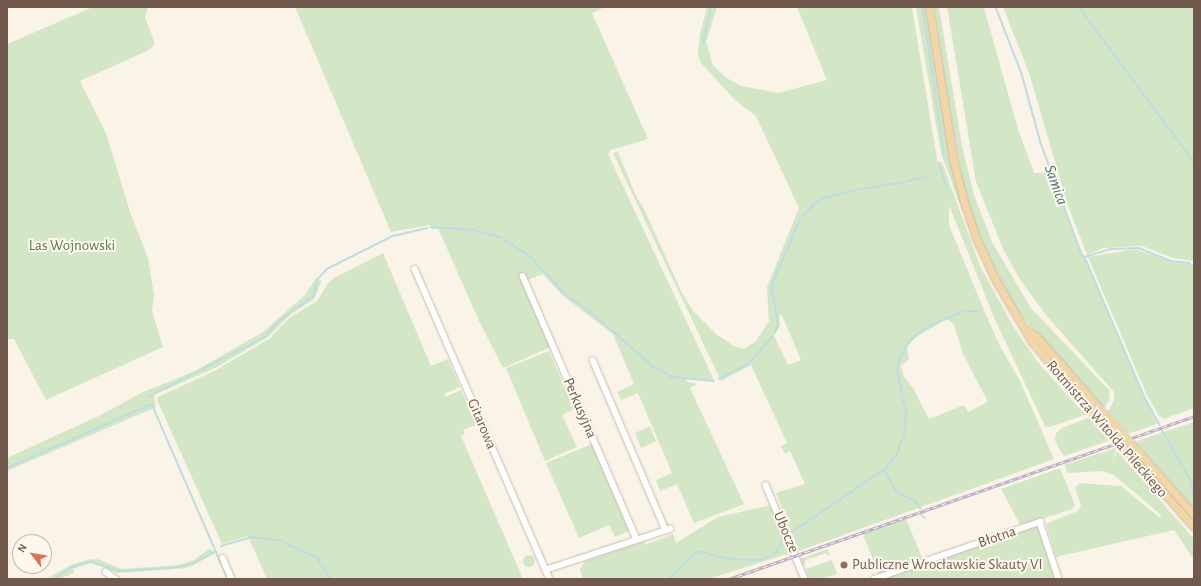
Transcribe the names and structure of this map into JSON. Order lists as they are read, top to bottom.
{
  "streets": {
    "main road": ["Rotmistrza Witolda Pileckiego"],
    "street": [
      "Perkusyjna",
      "Gitarowa",
      "Ubocze",
      "Błotna"
    ]
  },
  "crossings": [
    ["Perkusyjna", "Gitarowa"]
  ],
  "water": ["Samica"],
  "parks": ["Las Wojnowski"],
  "places": ["Publiczne Wrocławskie Skauty VI"],
  "north": "top left"
}
